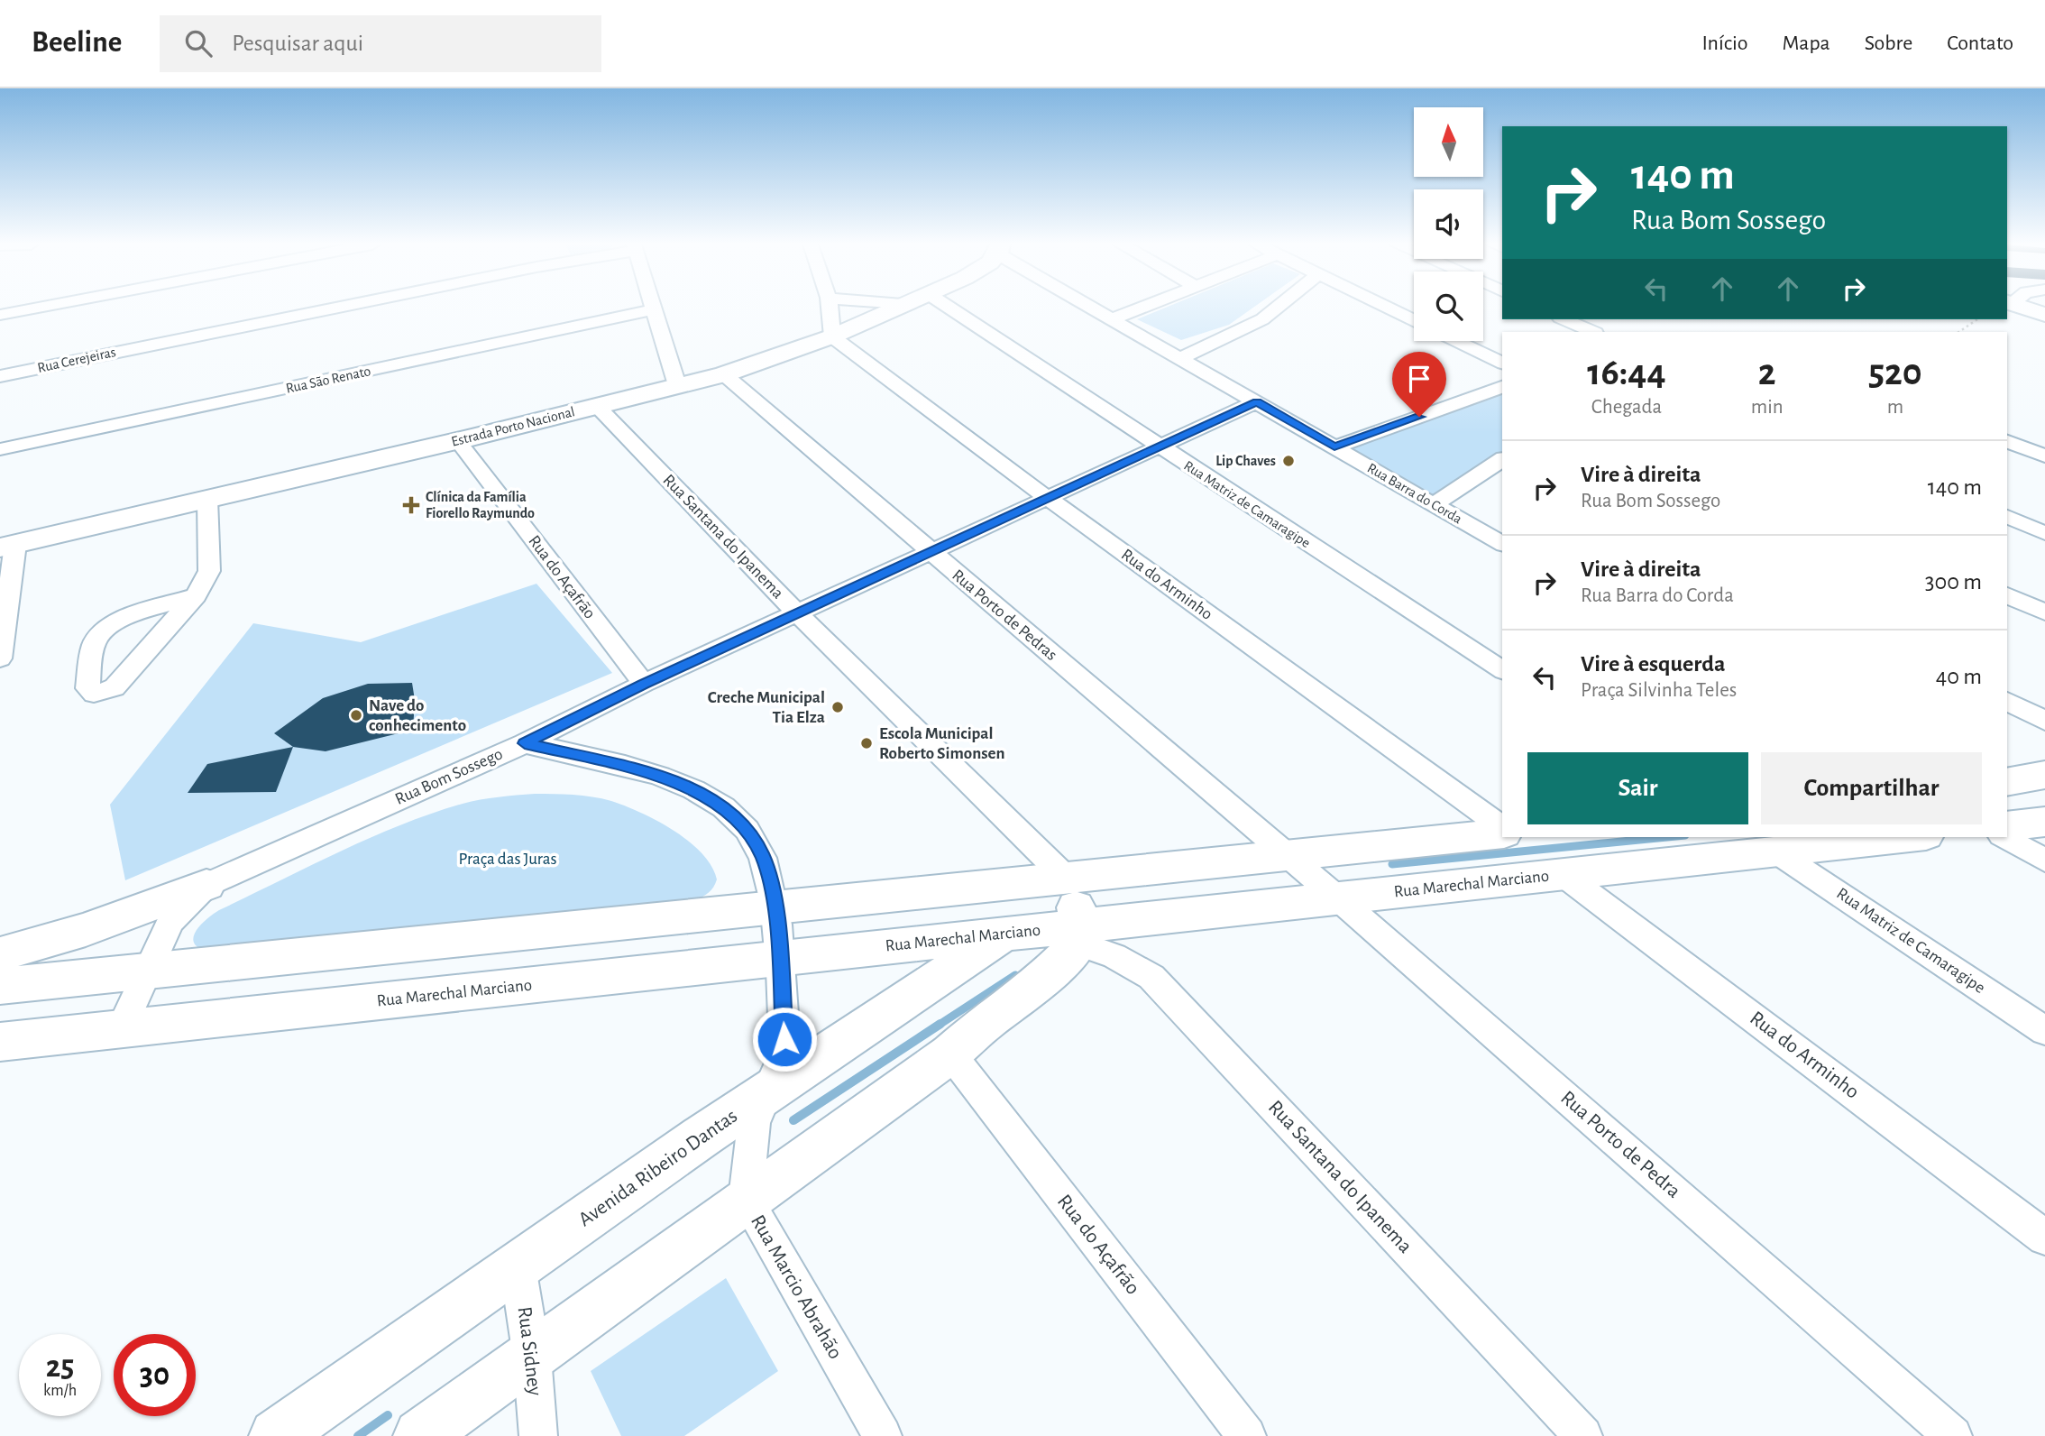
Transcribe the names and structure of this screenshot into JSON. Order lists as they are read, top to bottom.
{
  "streets": {
    "main road": ["Estrada Porto Nacional", "Rua Marechal Marciano", "Avenida Ribeiro Dantas"],
    "street": [
      "Rua Cerejeiras",
      "Rua São Renato",
      "Rua Barra do Corda",
      "Rua Matriz de Camaragipe",
      "Rua Santana do Ipanema",
      "Rua do Açafrão",
      "Rua do Arminho",
      "Rua Porto de Pedras",
      "Rua Bom Sossego",
      "Rua Porto de Pedra",
      "Rua Marcio Abrahão",
      "Rua Sidney"
    ]
  },
  "crossings": [
    ["Estrada Porto Nacional", "Rua Santana do Ipanema"],
    ["Estrada Porto Nacional", "Rua do Açafrão"],
    ["Estrada Porto Nacional", "Rua do Arminho"],
    ["Estrada Porto Nacional", "Rua Porto de Pedras"],
    ["Rua Barra do Corda", "Rua Bom Sossego"],
    ["Rua Matriz de Camaragipe", "Rua Bom Sossego"],
    ["Rua Matriz de Camaragipe", "Rua Marechal Marciano"],
    ["Rua Santana do Ipanema", "Rua Bom Sossego"],
    ["Rua Santana do Ipanema", "Rua Marechal Marciano"],
    ["Rua do Açafrão", "Rua Bom Sossego"],
    ["Rua do Arminho", "Rua Bom Sossego"],
    ["Rua do Arminho", "Rua Marechal Marciano"],
    ["Rua Porto de Pedras", "Rua Bom Sossego"],
    ["Rua Porto de Pedras", "Rua Porto de Pedra"],
    ["Rua Bom Sossego", "Rua Marechal Marciano"],
    ["Rua Marechal Marciano", "Rua Porto de Pedra"],
    ["Rua Marechal Marciano", "Avenida Ribeiro Dantas"],
    ["Avenida Ribeiro Dantas", "Rua Marcio Abrahão"],
    ["Avenida Ribeiro Dantas", "Rua Sidney"]
  ],
  "parks": ["Praça das Juras"],
  "places": {
    "other": [
      "Lip Chaves",
      "Creche Municipal Tia Elza",
      "Nave do conhecimento",
      "Escola Municipal Roberto Simonsen"
    ],
    "health": ["Clínica da Família Fiorello Raymundo"]
  },
  "north": "top",
  "page": {
    "header": "Beeline",
    "search": "Pesquisar aqui",
    "nav": [
      "Início",
      "Mapa",
      "Sobre",
      "Contato"
    ],
    "turn": ["140 m", "Rua Bom Sossego"],
    "eta": [
      "16:44",
      "Chegada",
      "2",
      "min",
      "520",
      "m"
    ],
    "list": [
      {
        "name": "Vire à direita",
        "note": "Rua Bom Sossego",
        "value": "140 m"
      },
      {
        "name": "Vire à direita",
        "note": "Rua Barra do Corda",
        "value": "300 m"
      },
      {
        "name": "Vire à esquerda",
        "note": "Praça Silvinha Teles",
        "value": "40 m"
      }
    ],
    "buttons": ["Sair", "Compartilhar"],
    "speed": "25 km/h",
    "limit": "30"
  }
}
